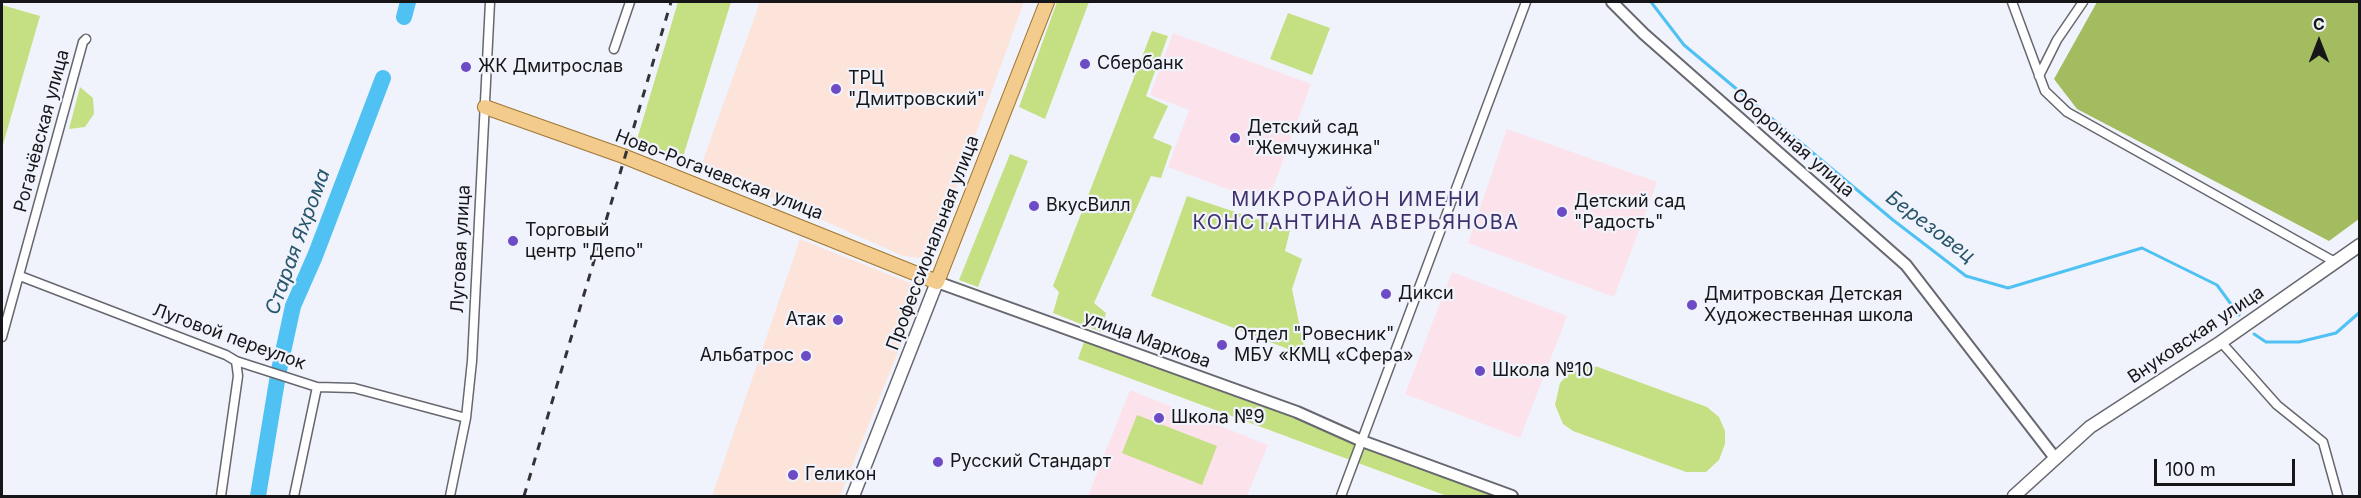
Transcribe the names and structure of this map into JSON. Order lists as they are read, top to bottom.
{
  "streets": {
    "main road": ["Ново-Рогачевская улица", "Профессиональная улица", "Внуковская улица"],
    "street": [
      "Рогачёвская улица",
      "Оборонная улица",
      "Луговая улица",
      "Луговой переулок",
      "улица Маркова"
    ]
  },
  "crossings": [
    ["Рогачёвская улица", "Луговой переулок"],
    ["Оборонная улица", "Внуковская улица"],
    ["Ново-Рогачевская улица", "Профессиональная улица"],
    ["Ново-Рогачевская улица", "Луговая улица"],
    ["Ново-Рогачевская улица", "улица Маркова"],
    ["Профессиональная улица", "улица Маркова"],
    ["Луговая улица", "Луговой переулок"]
  ],
  "districts": ["МИКРОРАЙОН ИМЕНИ КОНСТАНТИНА АВЕРЬЯНОВА"],
  "water": ["Березовец", "Старая Яхрома"],
  "places": [
    "Сбербанк",
    "ЖК Дмитрослав",
    "ТРЦ \"Дмитровский\"",
    "Детский сад \"Жемчужинка\"",
    "ВкусВилл",
    "Детский сад \"Радость\"",
    "Торговый центр \"Депо\"",
    "Дикси",
    "Дмитровская Детская Художественная школа",
    "Атак",
    "Отдел \"Ровесник\" МБУ «КМЦ «Сфера»",
    "Альбатрос",
    "Школа №10",
    "Школа №9",
    "Русский Стандарт",
    "Геликон"
  ],
  "scale_bar": "100 m",
  "north": "top"
}
